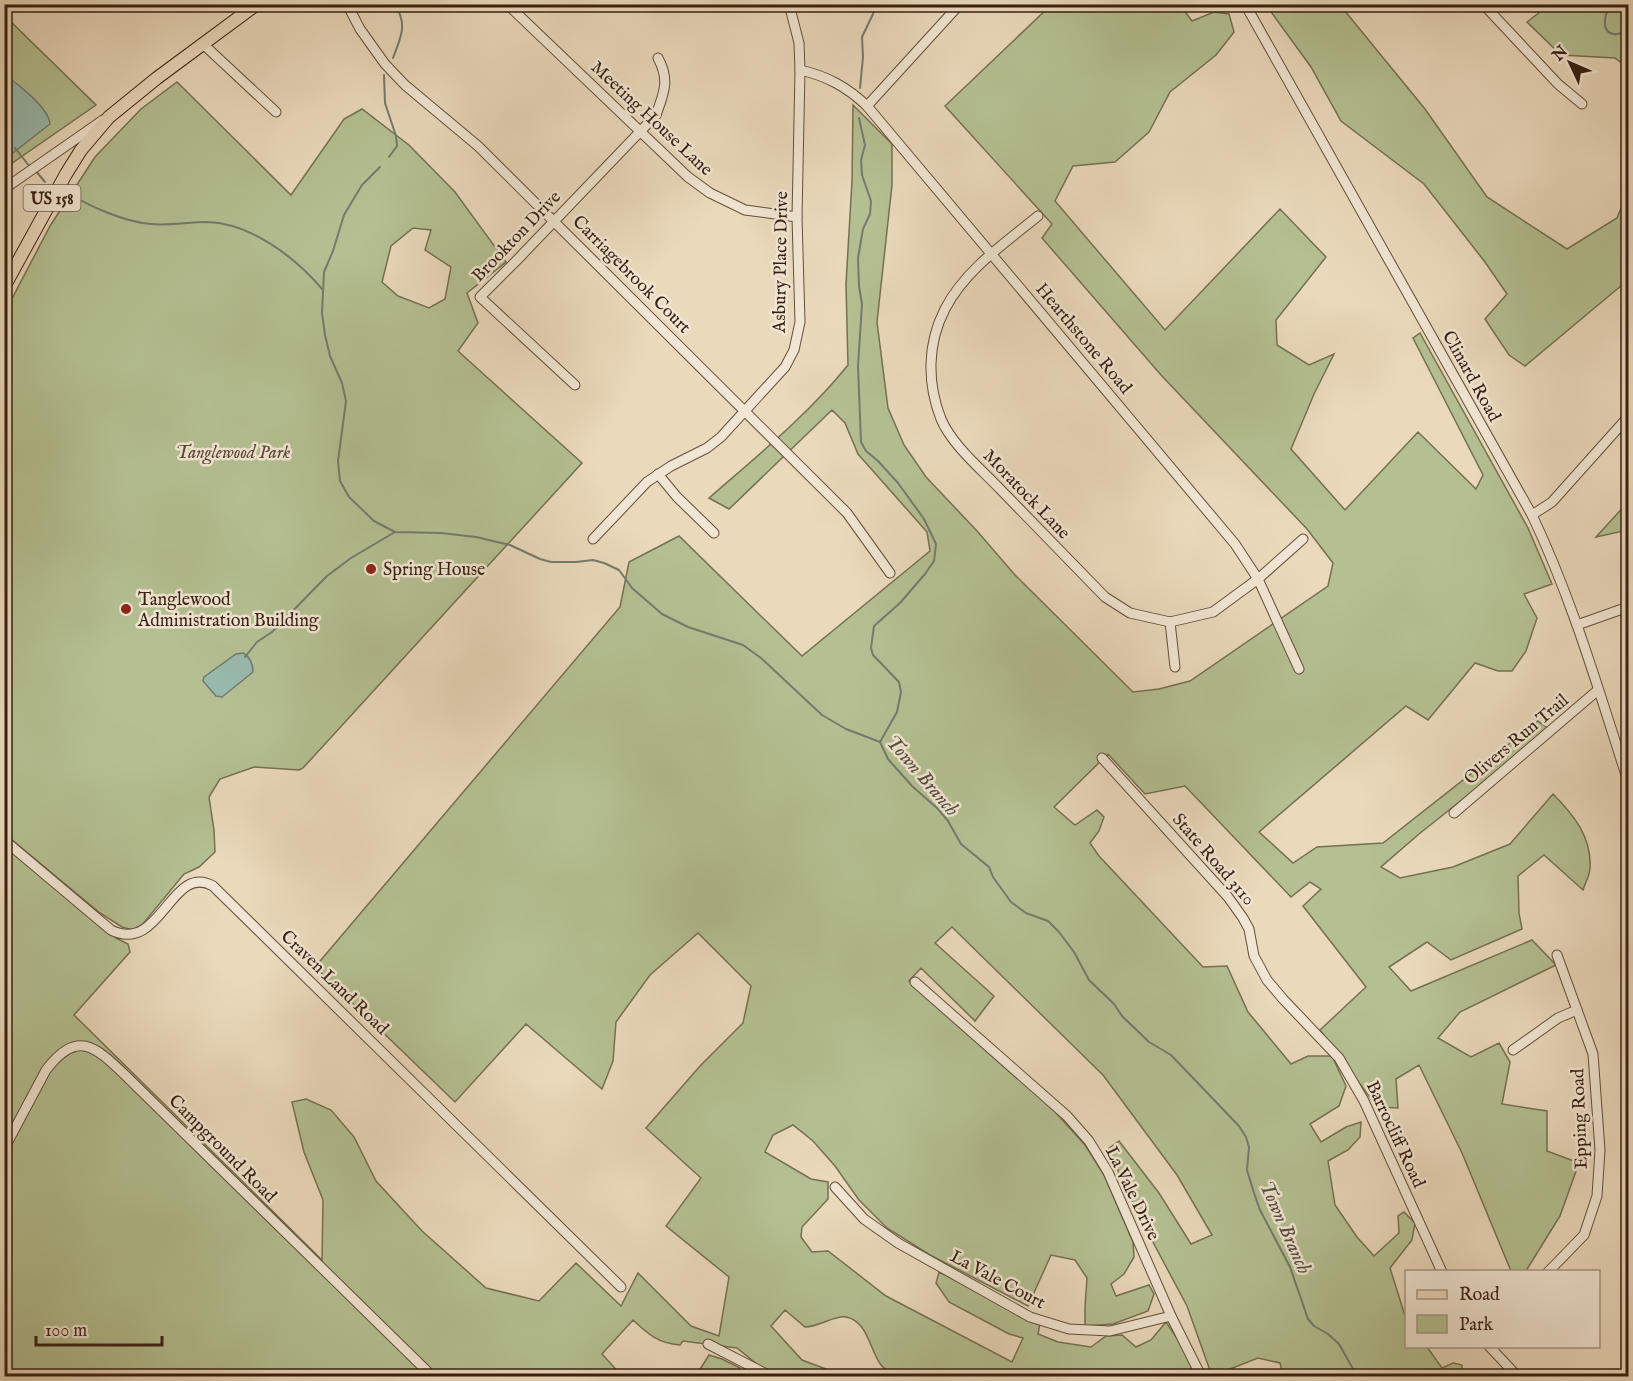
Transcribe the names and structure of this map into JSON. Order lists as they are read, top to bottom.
{
  "streets": {
    "main road": ["US 158"],
    "street": [
      "Meeting House Lane",
      "Brookton Drive",
      "Asbury Place Drive",
      "Carriagebrook Court",
      "Hearthstone Road",
      "Clinard Road",
      "Moratock Lane",
      "Olivers Run Trail",
      "State Road 3110",
      "Craven Land Road",
      "Epping Road",
      "Barrocliff Road",
      "Campground Road",
      "La Vale Drive",
      "La Vale Court"
    ]
  },
  "crossings": [
    ["Meeting House Lane", "Brookton Drive"],
    ["Meeting House Lane", "Asbury Place Drive"],
    ["Brookton Drive", "Carriagebrook Court"],
    ["Asbury Place Drive", "Carriagebrook Court"],
    ["Asbury Place Drive", "Hearthstone Road"],
    ["Hearthstone Road", "Moratock Lane"],
    ["Clinard Road", "Olivers Run Trail"],
    ["State Road 3110", "Barrocliff Road"],
    ["La Vale Drive", "La Vale Court"]
  ],
  "water": ["Town Branch"],
  "parks": ["Tanglewood Park"],
  "places": ["Spring House", "Tanglewood Administration Building"],
  "legend": ["Road", "Park"],
  "scale_bar": "100 m",
  "north": "top left"
}
